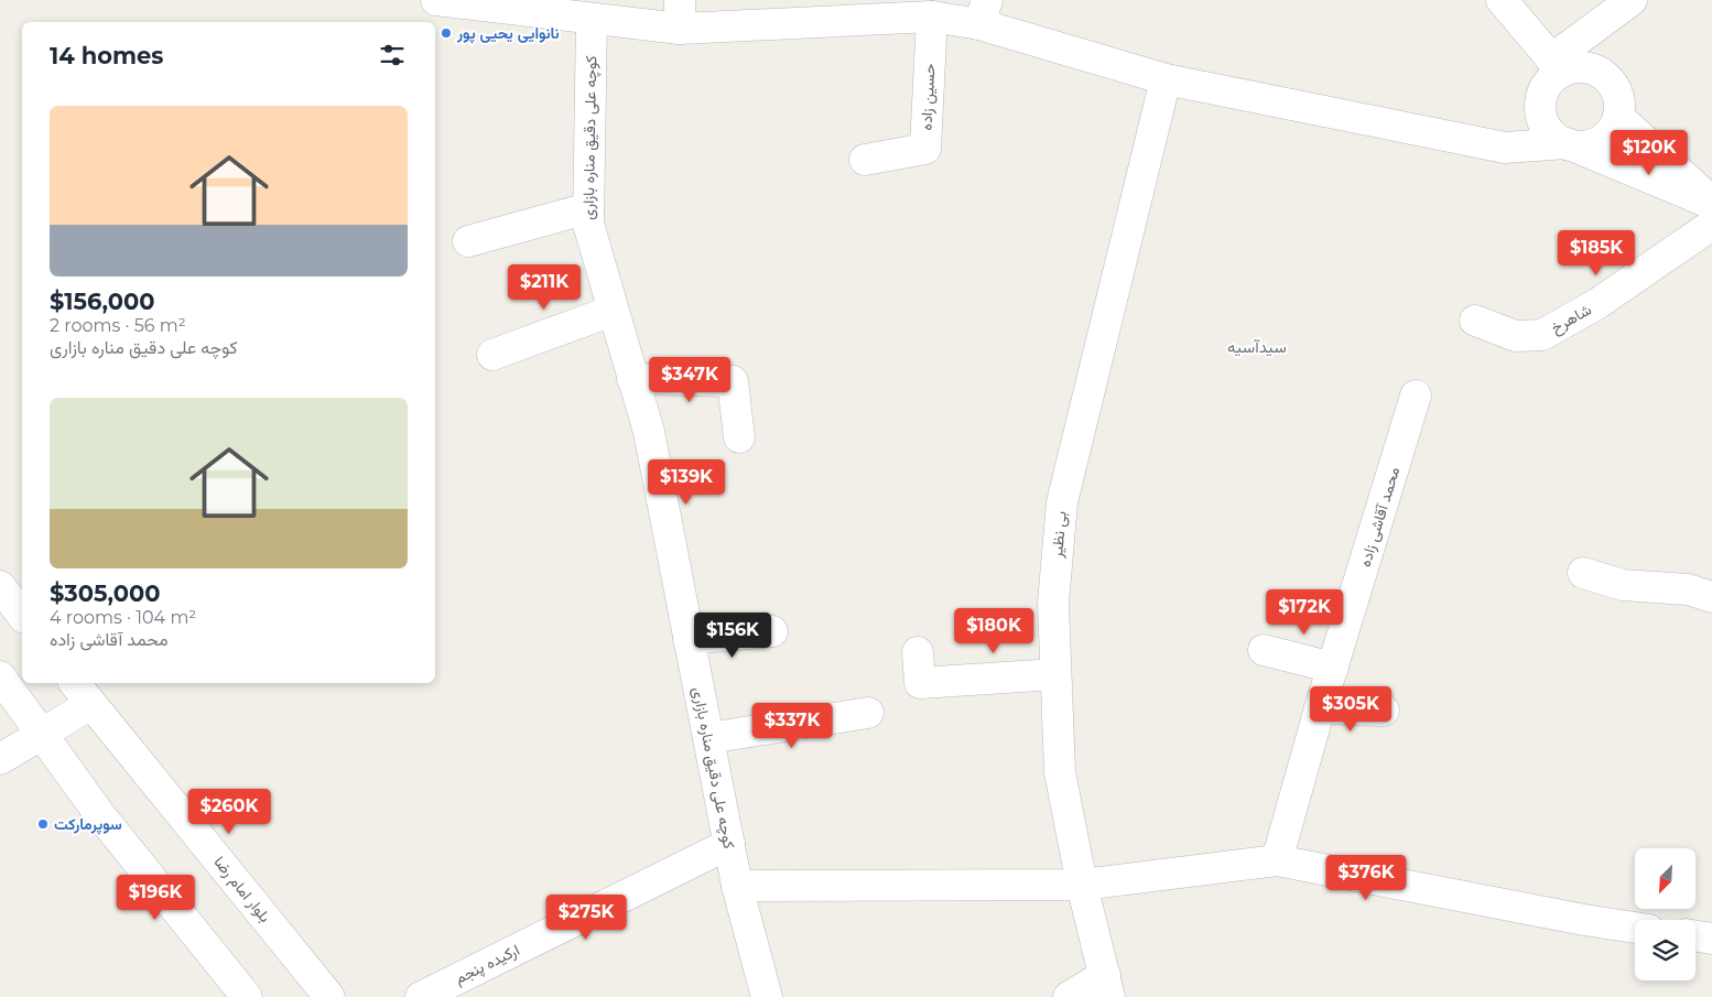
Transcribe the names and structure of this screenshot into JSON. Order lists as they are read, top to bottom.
{
  "streets": {
    "street": [
      "حسین زاده",
      "کوچه علی دقیق مناره بازاری",
      "شاهرخ",
      "محمد آقاشی زاده",
      "بی نظیر",
      "بلوار امام رضا",
      "ارکیده پنجم"
    ]
  },
  "crossings": [
    ["کوچه علی دقیق مناره بازاری", "ارکیده پنجم"]
  ],
  "districts": ["سیدآسیه"],
  "places": ["نانوایی يحيی پور", "سوپرمارکت"],
  "north": "bottom left",
  "page": {
    "heading": "14 homes",
    "list": [
      {
        "name": "$156,000",
        "note": "2 rooms · 56 m² · کوچه علی دقیق مناره بازاری"
      },
      {
        "name": "$305,000",
        "note": "4 rooms · 104 m² · محمد آقاشی زاده"
      }
    ],
    "price": [
      "$120K",
      "$185K",
      "$211K",
      "$347K",
      "$139K",
      "$172K",
      "$180K",
      "$156K",
      "$305K",
      "$337K",
      "$260K",
      "$376K",
      "$196K",
      "$275K"
    ]
  }
}
